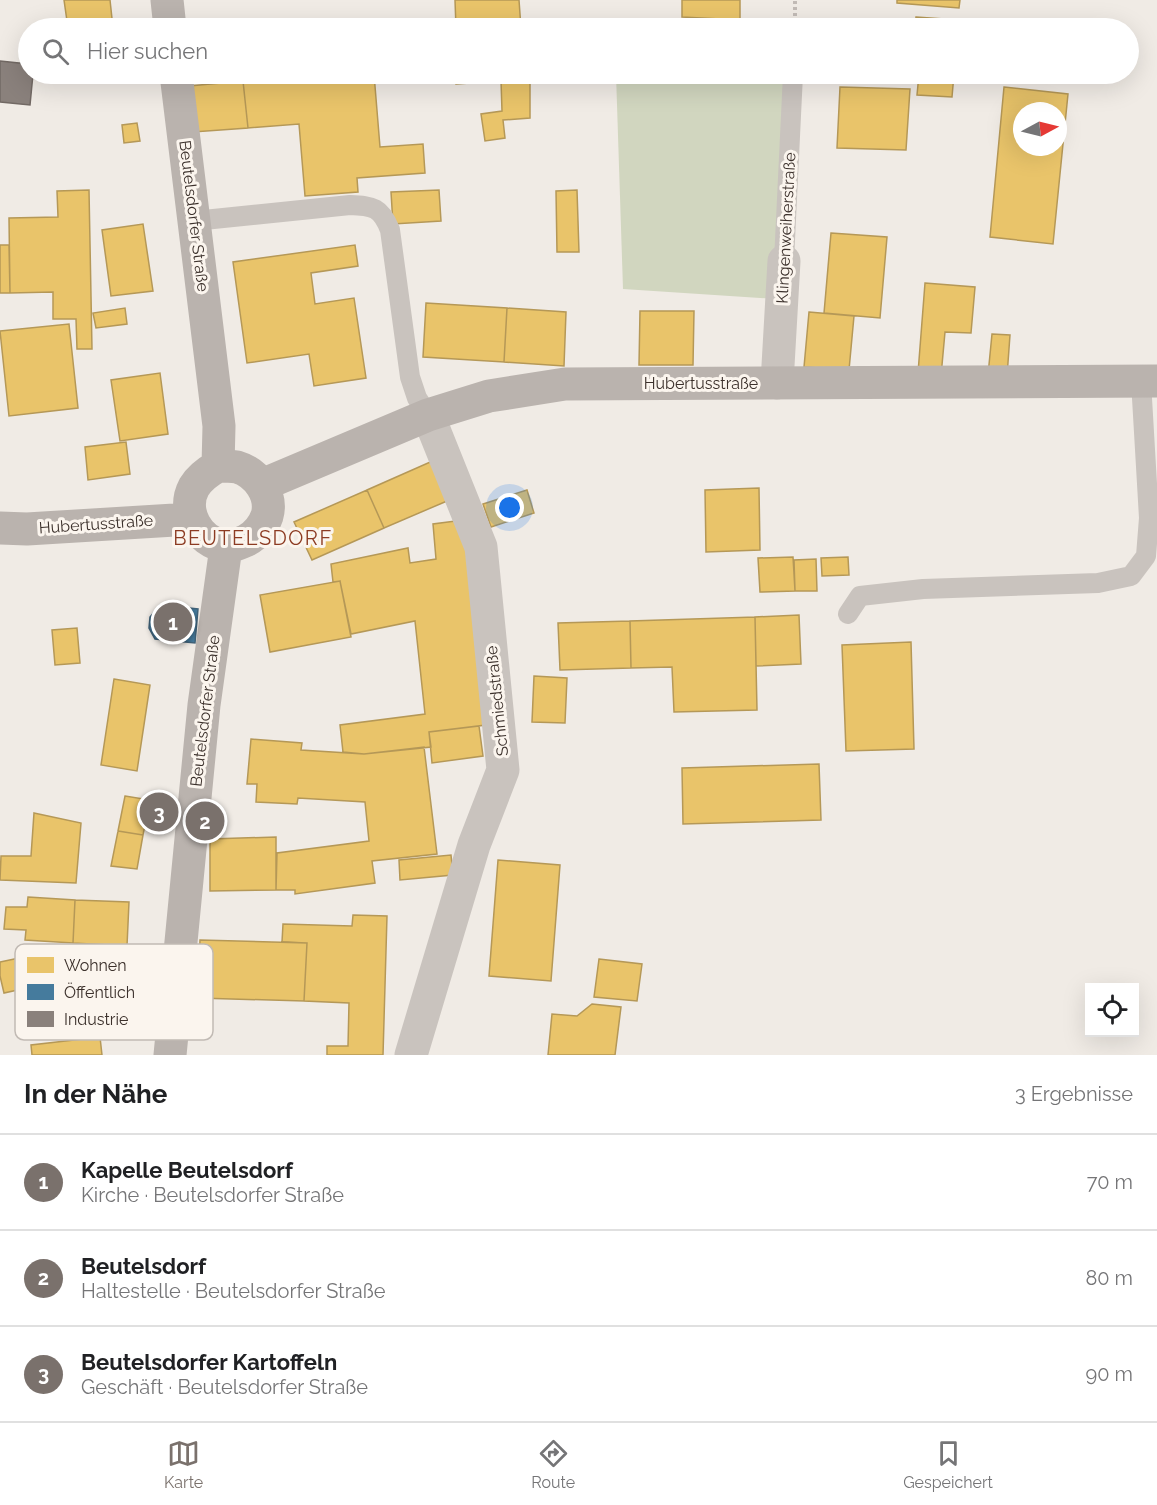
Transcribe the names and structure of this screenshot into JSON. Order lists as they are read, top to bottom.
{
  "streets": {
    "street": [
      "Beutelsdorfer Straße",
      "Klingenweiherstraße",
      "Hubertusstraße",
      "Schmiedstraße"
    ]
  },
  "crossings": [
    ["Beutelsdorfer Straße", "Hubertusstraße"],
    ["Klingenweiherstraße", "Hubertusstraße"],
    ["Hubertusstraße", "Schmiedstraße"]
  ],
  "districts": ["BEUTELSDORF"],
  "legend": ["Wohnen", "Öffentlich", "Industrie"],
  "north": "right",
  "page": {
    "search": "Hier suchen",
    "pins": ["1", "3", "2"],
    "heading": ["In der Nähe", "3 Ergebnisse"],
    "list": [
      {
        "mark": "1",
        "name": "Kapelle Beutelsdorf",
        "note": "Kirche · Beutelsdorfer Straße",
        "value": "70 m"
      },
      {
        "mark": "2",
        "name": "Beutelsdorf",
        "note": "Haltestelle · Beutelsdorfer Straße",
        "value": "80 m"
      },
      {
        "mark": "3",
        "name": "Beutelsdorfer Kartoffeln",
        "note": "Geschäft · Beutelsdorfer Straße",
        "value": "90 m"
      }
    ],
    "nav": ["Karte", "Route", "Gespeichert"]
  }
}
